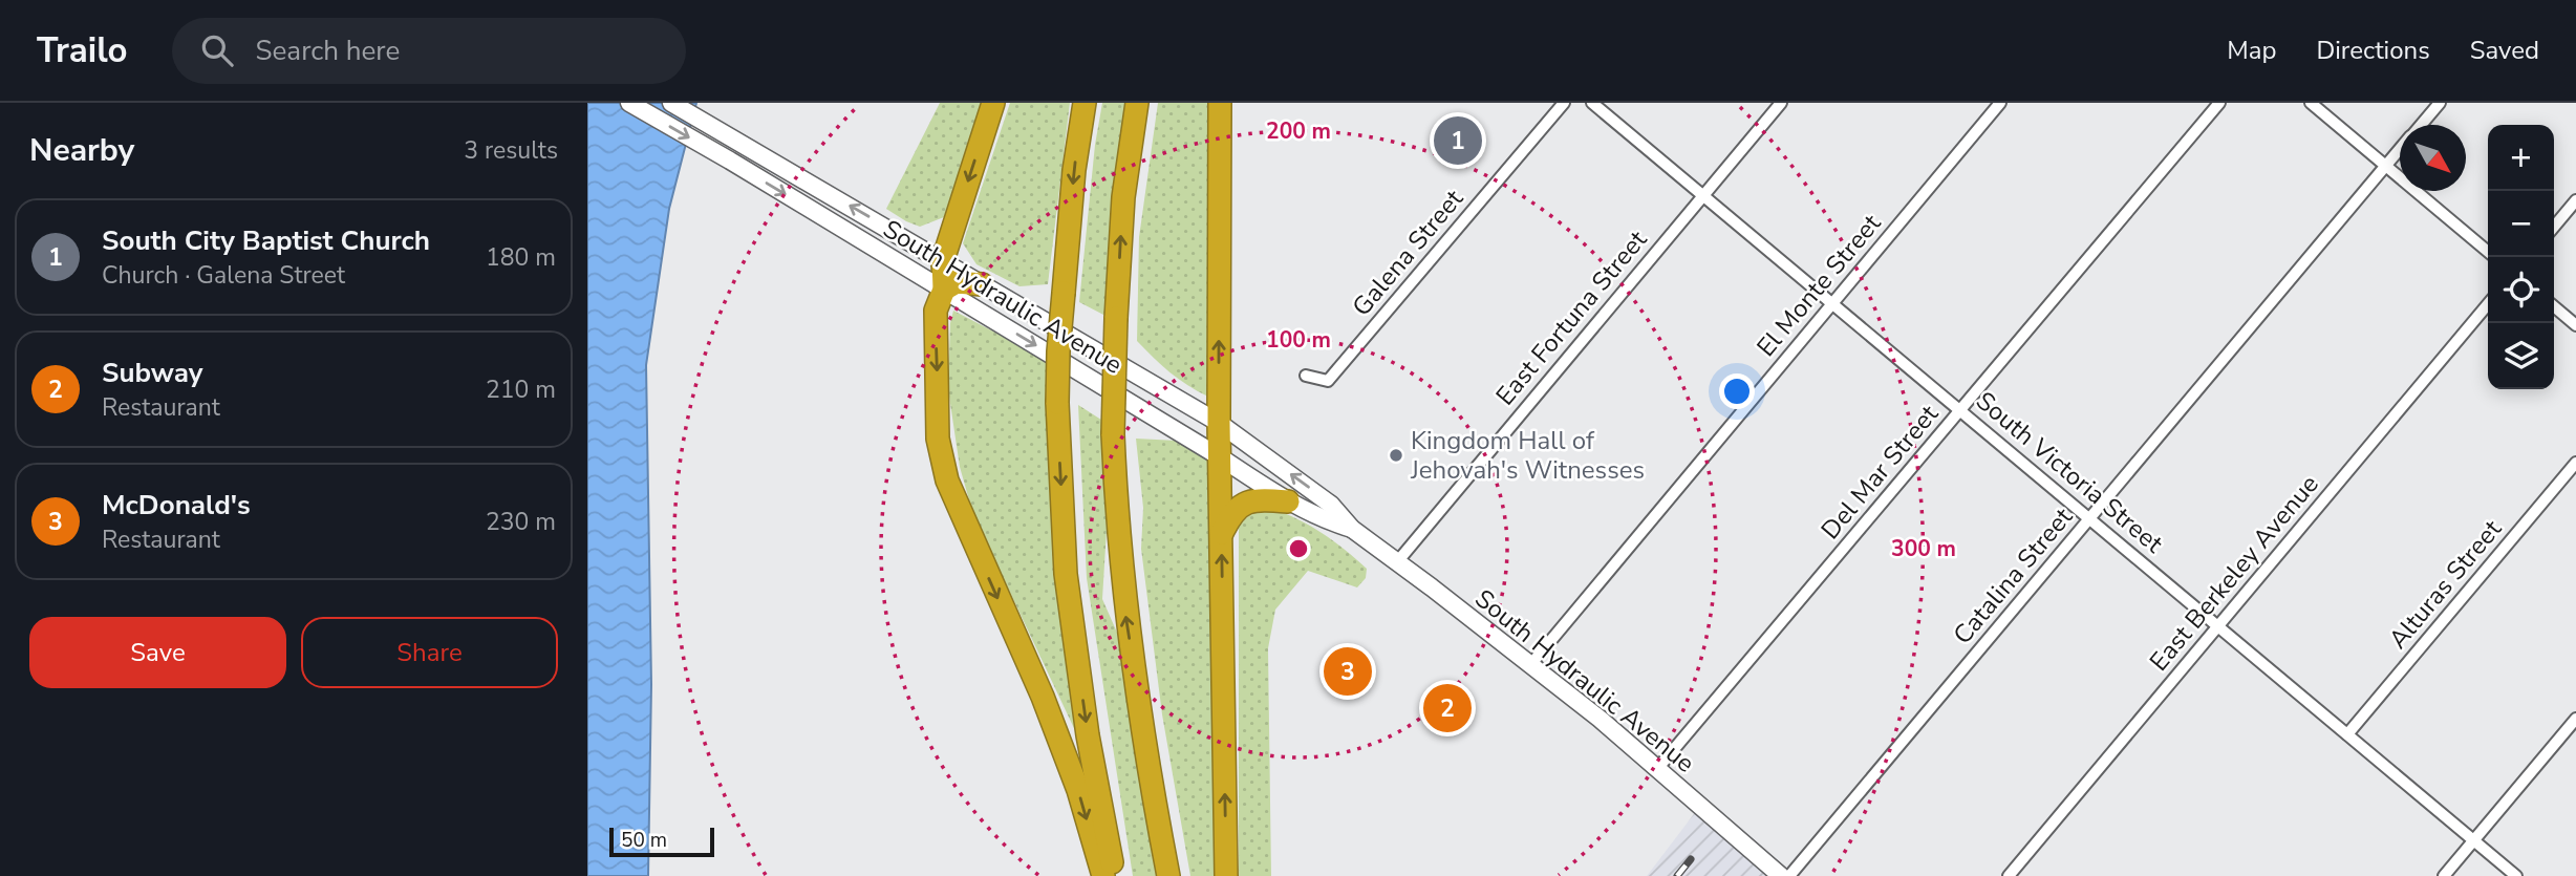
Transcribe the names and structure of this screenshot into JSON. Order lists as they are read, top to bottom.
{
  "streets": {
    "street": [
      "Galena Street",
      "El Monte Street",
      "South Hydraulic Avenue",
      "East Fortuna Street",
      "Del Mar Street",
      "South Victoria Street",
      "East Berkeley Avenue",
      "Catalina Street",
      "Alturas Street"
    ]
  },
  "crossings": [
    ["El Monte Street", "South Hydraulic Avenue"],
    ["El Monte Street", "South Victoria Street"],
    ["South Hydraulic Avenue", "East Fortuna Street"],
    ["South Hydraulic Avenue", "Del Mar Street"],
    ["East Fortuna Street", "South Victoria Street"],
    ["Del Mar Street", "South Victoria Street"],
    ["South Victoria Street", "East Berkeley Avenue"],
    ["South Victoria Street", "Catalina Street"],
    ["South Victoria Street", "Alturas Street"]
  ],
  "places": ["Kingdom Hall of Jehovah's Witnesses"],
  "scale_bar": "50 m",
  "north": "bottom right",
  "page": {
    "header": "Trailo",
    "search": "Search here",
    "nav": ["Map", "Directions", "Saved"],
    "heading": ["Nearby", "3 results"],
    "pins": ["1", "3", "2"],
    "map_buttons": ["+", "−"],
    "list": [
      {
        "mark": "1",
        "name": "South City Baptist Church",
        "note": "Church · Galena Street",
        "value": "180 m"
      },
      {
        "mark": "2",
        "name": "Subway",
        "note": "Restaurant",
        "value": "210 m"
      },
      {
        "mark": "3",
        "name": "McDonald's",
        "note": "Restaurant",
        "value": "230 m"
      }
    ],
    "buttons": ["Save", "Share"],
    "scale": "50 m"
  },
  "rings": ["200 m", "100 m", "300 m"]
}
